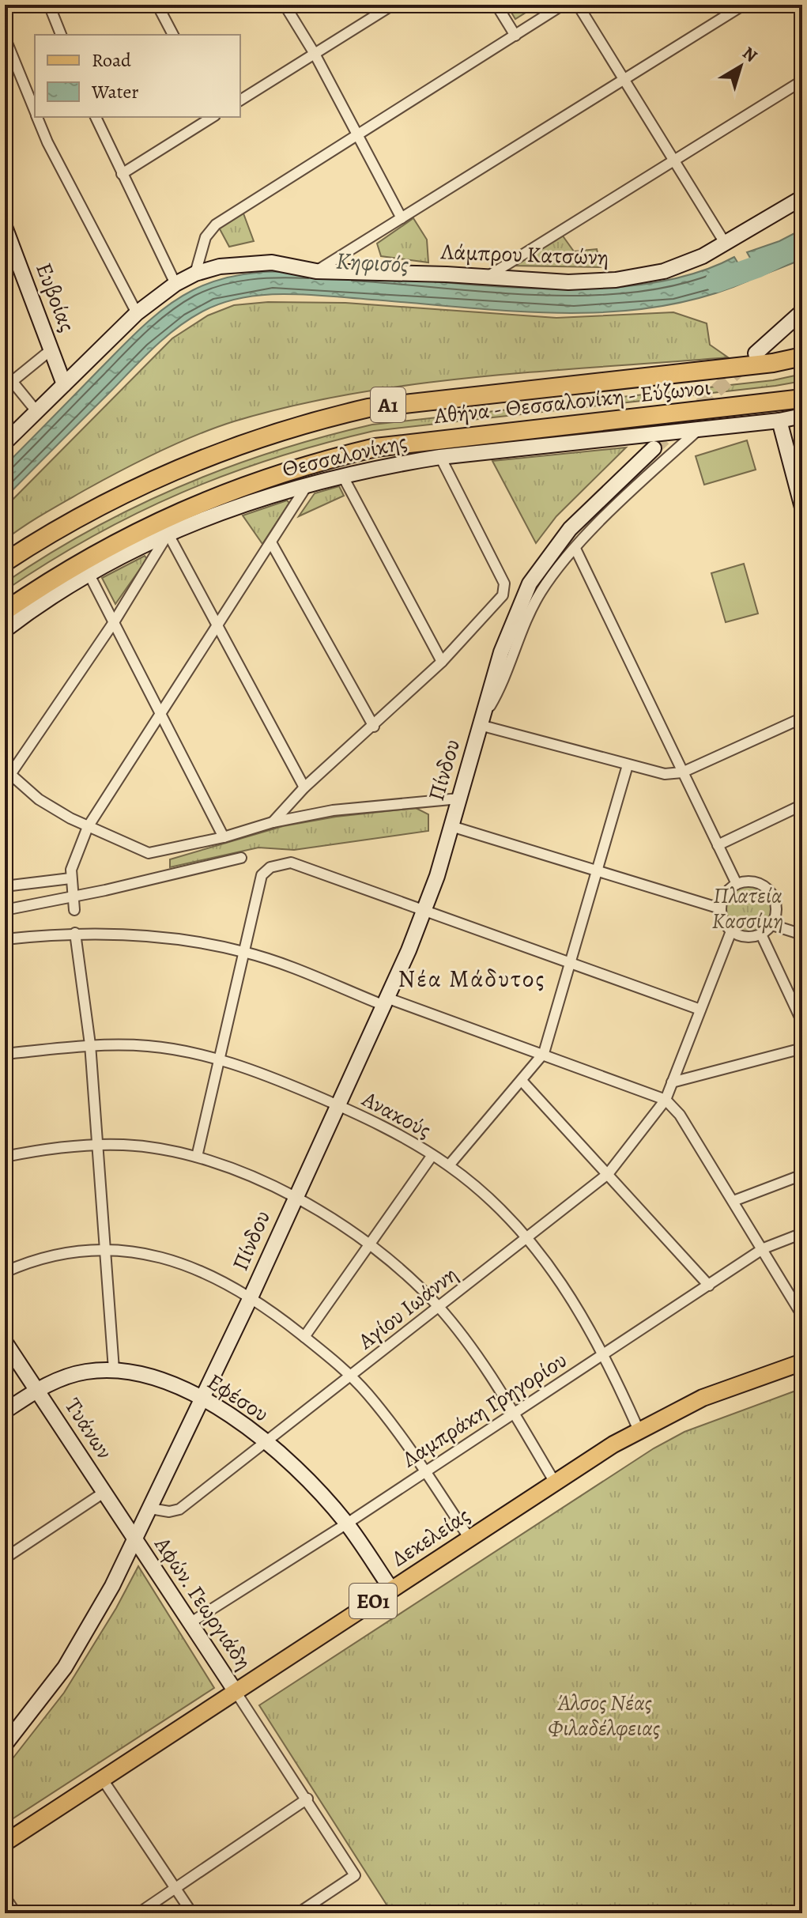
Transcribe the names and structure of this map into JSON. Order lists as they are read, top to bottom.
{
  "streets": {
    "highway": ["Αθήνα - Θεσσαλονίκη - Εύζωνοι", "Α1"],
    "main road": ["Δεκελείας", "ΕΟ1"],
    "street": [
      "Λάμπρου Κατσώνη",
      "Ευβοίας",
      "Θεσσαλονίκης",
      "Πίνδου",
      "Ανακούς",
      "Αγίου Ιωάννη",
      "Εφέσου",
      "Λαμπράκη Γρηγορίου",
      "Τυάνων",
      "Αφών. Γεωργιάδη"
    ]
  },
  "crossings": [
    ["Λάμπρου Κατσώνη", "Ευβοίας"],
    ["Αθήνα - Θεσσαλονίκη - Εύζωνοι", "Θεσσαλονίκης"],
    ["Θεσσαλονίκης", "Πίνδου"],
    ["Πίνδου", "Ανακούς"],
    ["Πίνδου", "Αγίου Ιωάννη"],
    ["Πίνδου", "Εφέσου"],
    ["Πίνδου", "Τυάνων"],
    ["Πίνδου", "Αφών. Γεωργιάδη"],
    ["Ανακούς", "Αγίου Ιωάννη"],
    ["Ανακούς", "Λαμπράκη Γρηγορίου"],
    ["Ανακούς", "Δεκελείας"],
    ["Αγίου Ιωάννη", "Εφέσου"],
    ["Εφέσου", "Λαμπράκη Γρηγορίου"],
    ["Εφέσου", "Τυάνων"],
    ["Εφέσου", "Δεκελείας"],
    ["Λαμπράκη Γρηγορίου", "Αφών. Γεωργιάδη"],
    ["Τυάνων", "Αφών. Γεωργιάδη"],
    ["Δεκελείας", "Αφών. Γεωργιάδη"]
  ],
  "districts": ["Νέα Μάδυτος"],
  "water": ["Κηφισός"],
  "parks": ["Πλατεία Κασσίμη", "Άλσος Νέας Φιλαδέλφειας"],
  "legend": ["Road", "Water"],
  "north": "top right"
}
